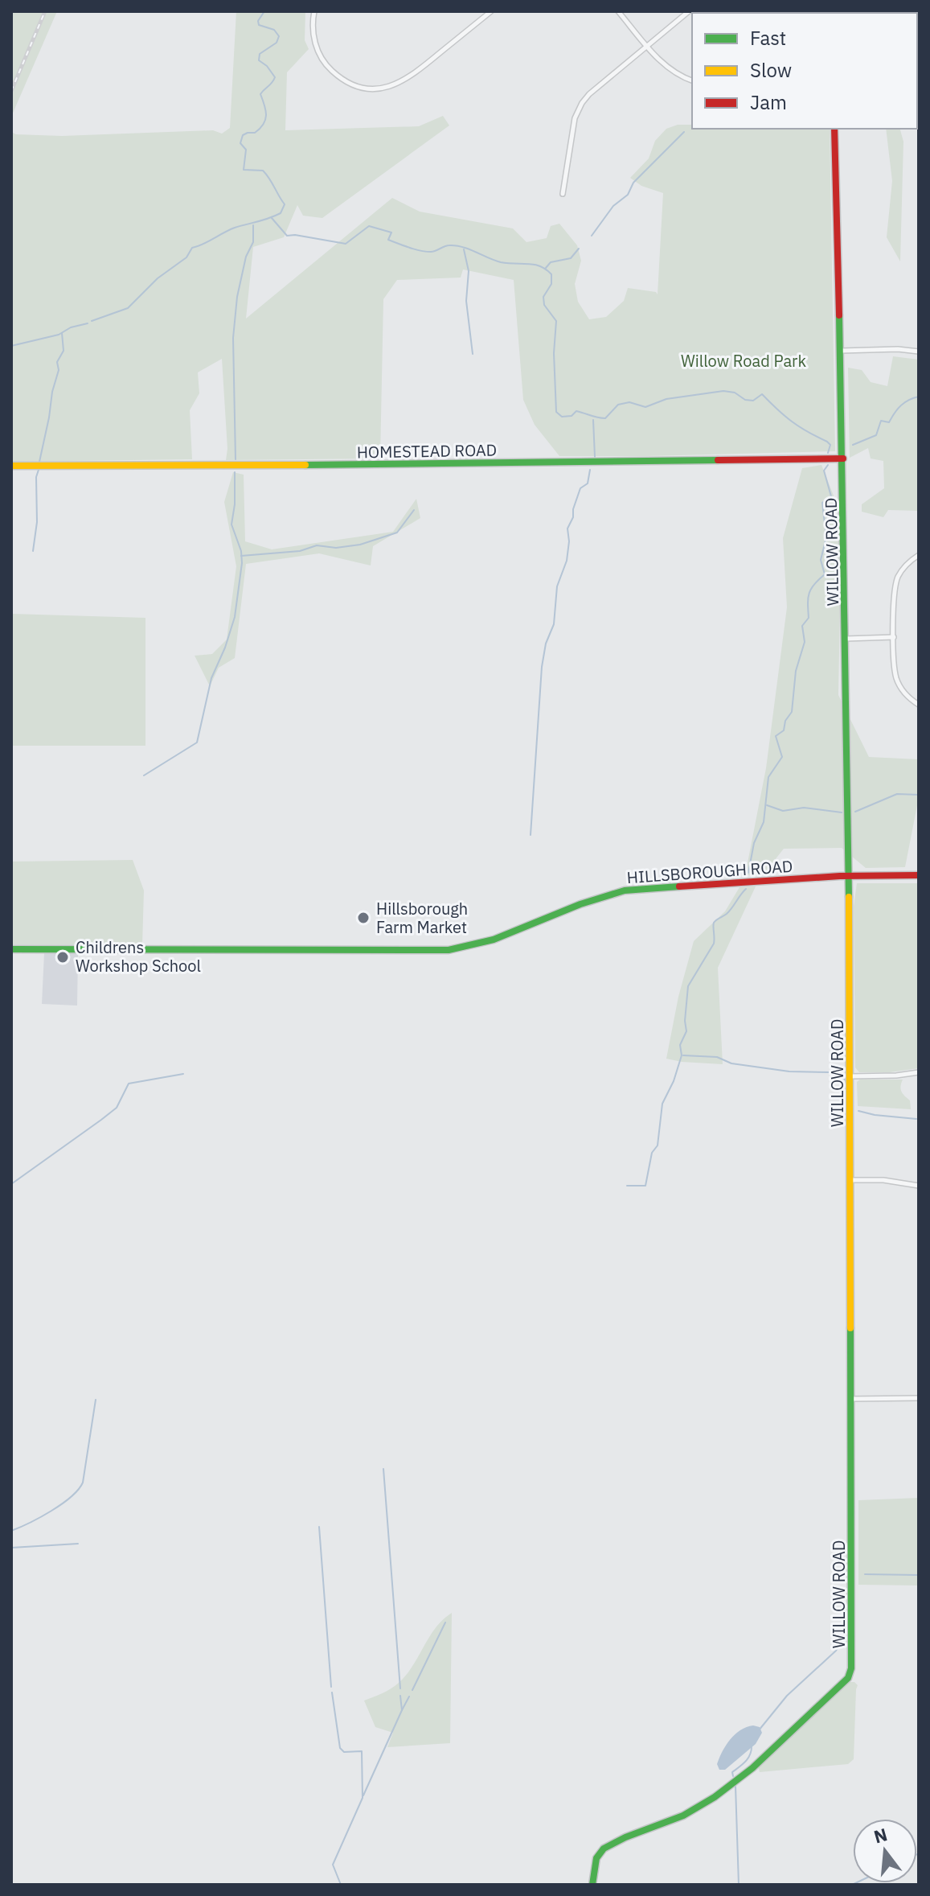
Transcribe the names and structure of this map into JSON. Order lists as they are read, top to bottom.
{
  "streets": {
    "street": ["HOMESTEAD ROAD", "WILLOW ROAD", "HILLSBOROUGH ROAD"]
  },
  "crossings": [
    ["HOMESTEAD ROAD", "WILLOW ROAD"],
    ["WILLOW ROAD", "HILLSBOROUGH ROAD"]
  ],
  "parks": ["Willow Road Park"],
  "places": ["Hillsborough Farm Market", "Childrens Workshop School"],
  "legend": ["Fast", "Slow", "Jam"],
  "north": "top"
}
